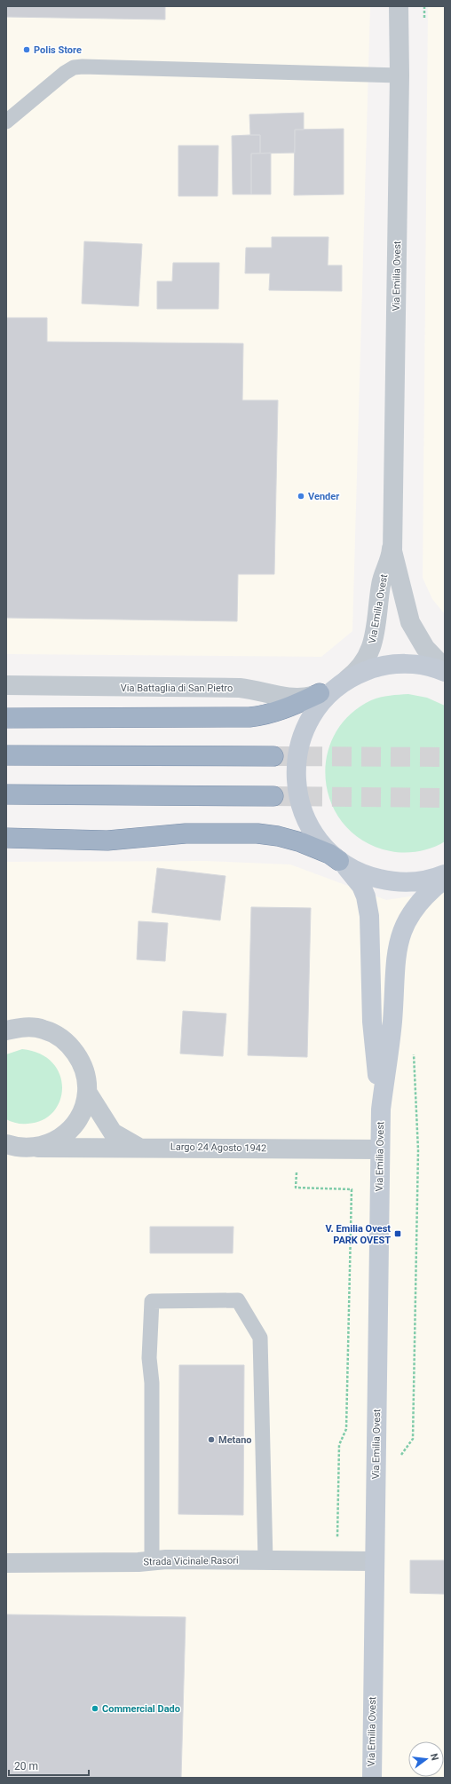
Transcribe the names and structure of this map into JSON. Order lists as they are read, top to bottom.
{
  "streets": {
    "main road": ["Via Emilia Ovest"],
    "street": ["Via Battaglia di San Pietro", "Largo 24 Agosto 1942", "Strada Vicinale Rasori"]
  },
  "crossings": [
    ["Via Emilia Ovest", "Via Battaglia di San Pietro"],
    ["Via Emilia Ovest", "Largo 24 Agosto 1942"],
    ["Via Emilia Ovest", "Strada Vicinale Rasori"]
  ],
  "places": {
    "other": [
      "Polis Store",
      "Vender",
      "Metano",
      "Commercial Dado"
    ],
    "transit": ["V. Emilia Ovest PARK OVEST"]
  },
  "scale_bar": "20 m",
  "north": "right"
}
